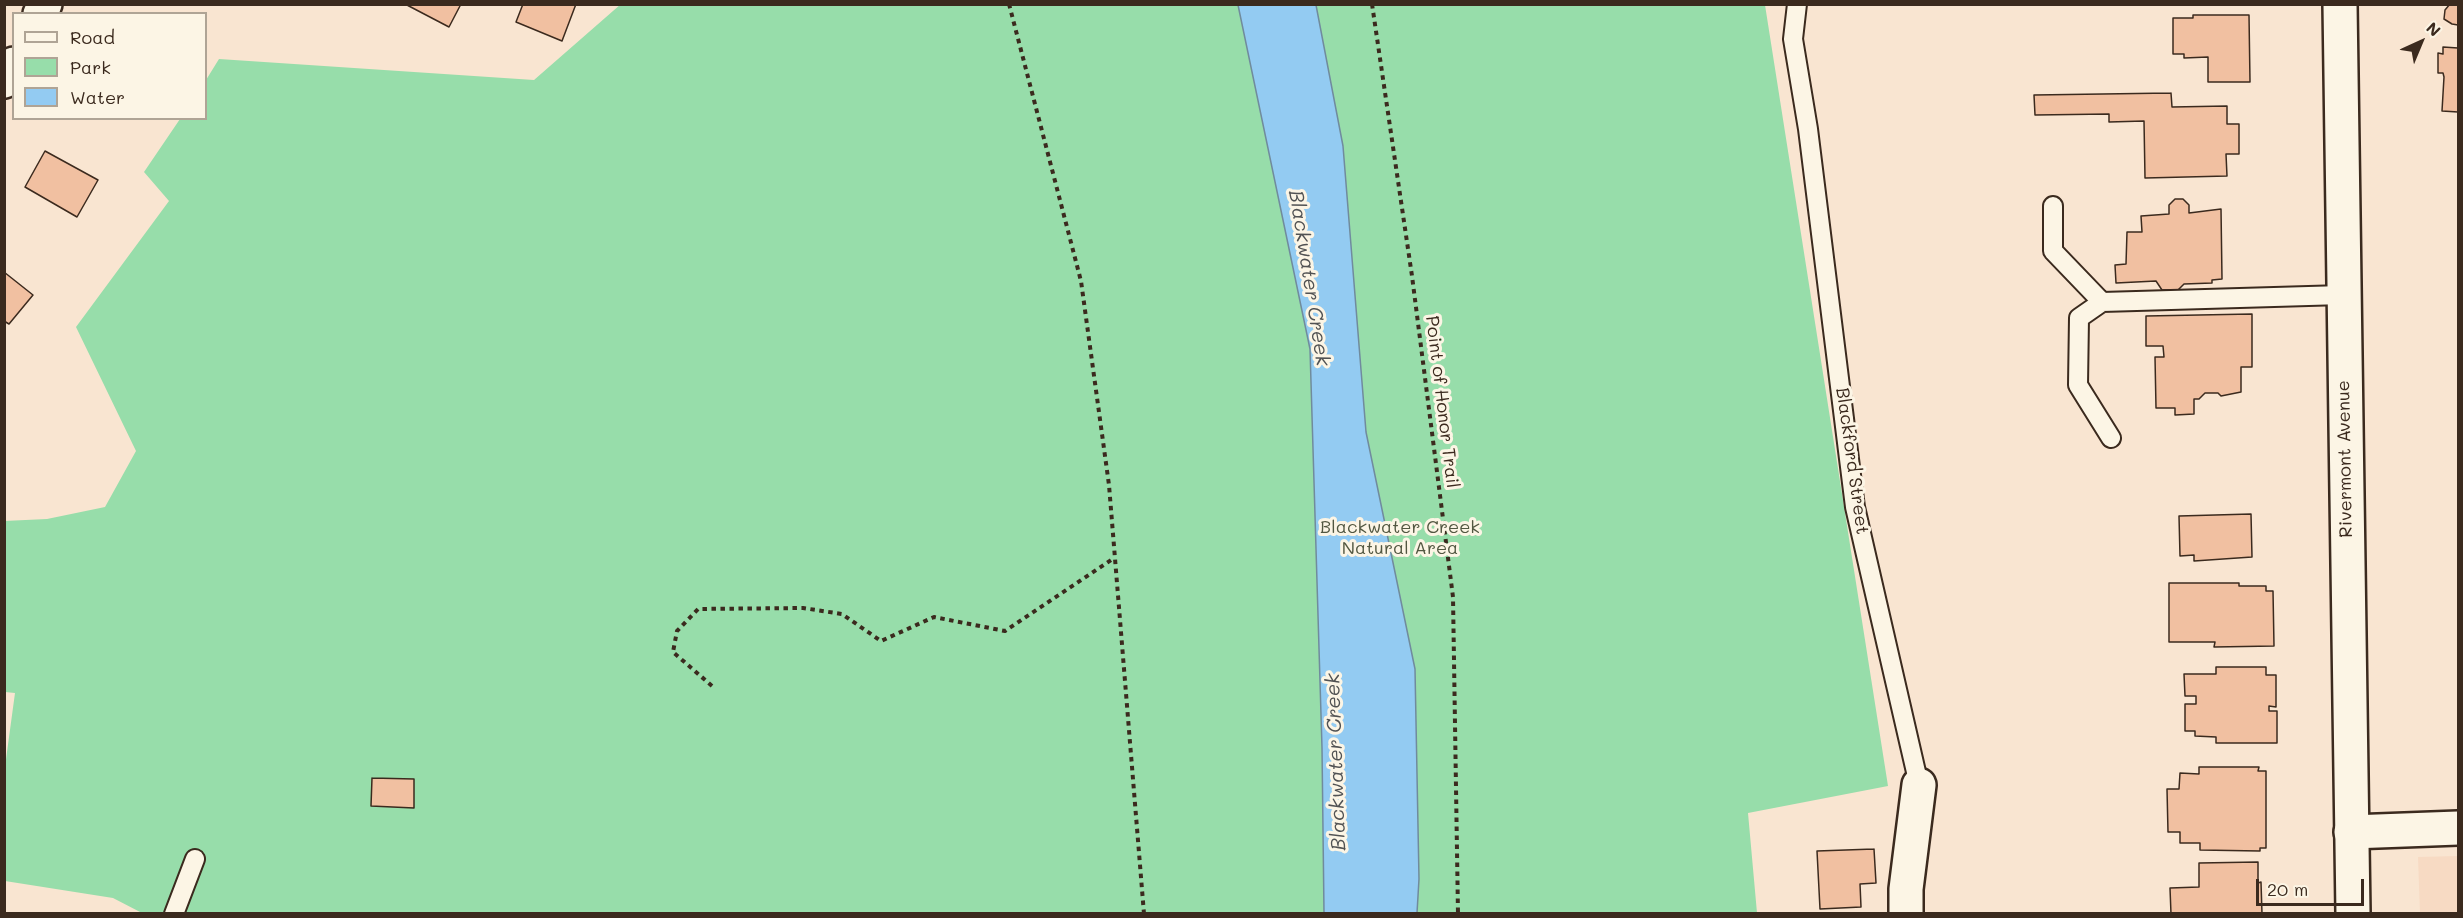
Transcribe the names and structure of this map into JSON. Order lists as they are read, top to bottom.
{
  "streets": {
    "main road": ["Rivermont Avenue", "Blackford Street"],
    "path": ["Point of Honor Trail"]
  },
  "water": ["Blackwater Creek"],
  "parks": ["Blackwater Creek Natural Area"],
  "legend": ["Road", "Park", "Water"],
  "scale_bar": "20 m",
  "north": "top right"
}
